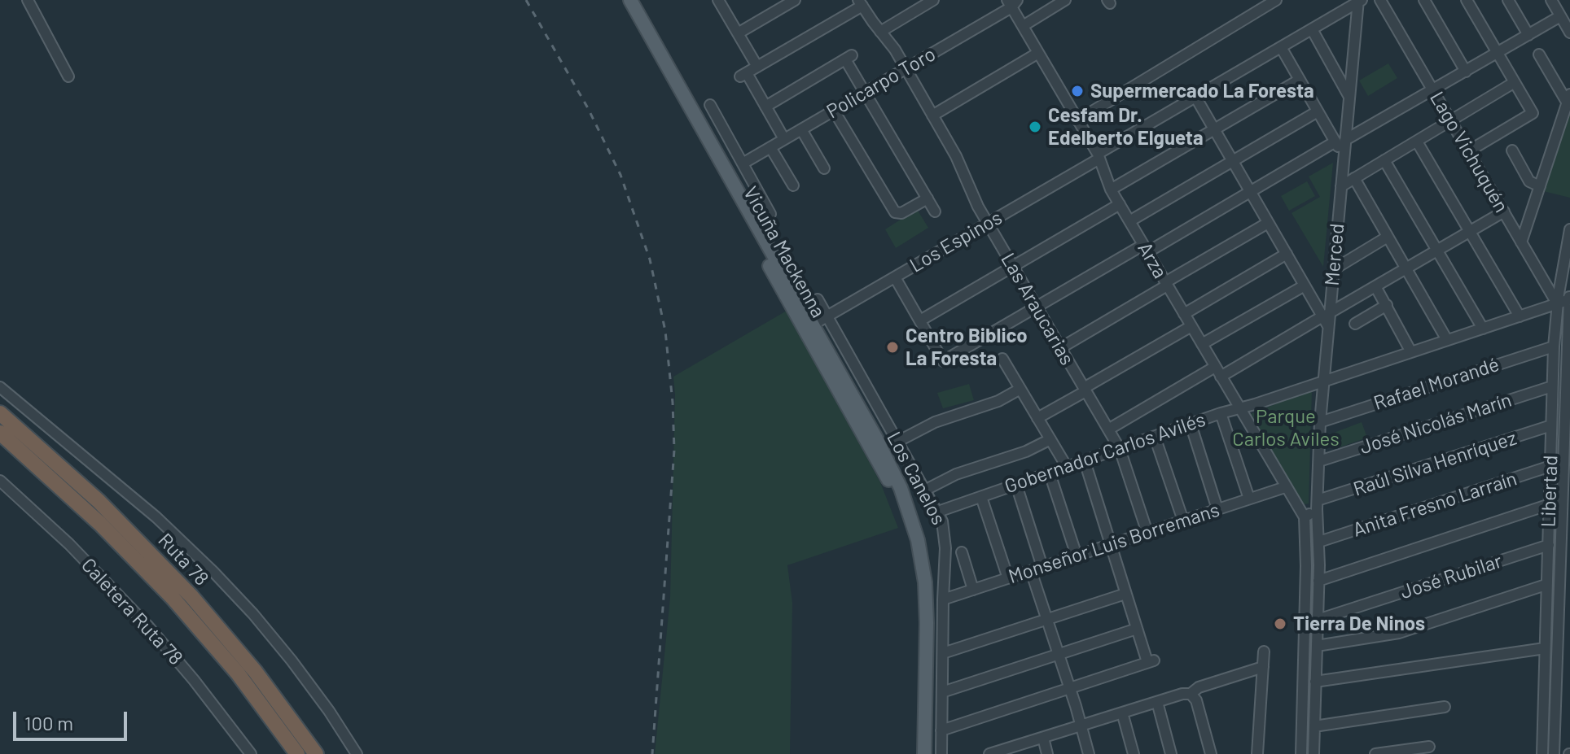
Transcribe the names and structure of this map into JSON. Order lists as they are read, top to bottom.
{
  "streets": {
    "highway": ["Ruta 78"],
    "main road": ["Vicuña Mackenna"],
    "street": [
      "Policarpo Toro",
      "Lago Vichuquén",
      "Los Espinos",
      "Merced",
      "Arza",
      "Las Araucarias",
      "Rafael Morandé",
      "José Nicolás Marín",
      "Gobernador Carlos Avilés",
      "Raúl Silva Henríquez",
      "Los Canelos",
      "Libertad",
      "Anita Fresno Larraín",
      "Monseñor Luis Borremans",
      "José Rubilar",
      "Caletera Ruta 78"
    ]
  },
  "crossings": [
    ["Policarpo Toro", "Arza"],
    ["Policarpo Toro", "Las Araucarias"],
    ["Lago Vichuquén", "Gobernador Carlos Avilés"],
    ["Lago Vichuquén", "Libertad"],
    ["Los Espinos", "Vicuña Mackenna"],
    ["Los Espinos", "Merced"],
    ["Los Espinos", "Arza"],
    ["Los Espinos", "Las Araucarias"],
    ["Los Espinos", "Los Canelos"],
    ["Merced", "Rafael Morandé"],
    ["Merced", "José Nicolás Marín"],
    ["Merced", "Gobernador Carlos Avilés"],
    ["Merced", "Raúl Silva Henríquez"],
    ["Merced", "Anita Fresno Larraín"],
    ["Merced", "José Rubilar"],
    ["Arza", "Gobernador Carlos Avilés"],
    ["Arza", "Monseñor Luis Borremans"],
    ["Las Araucarias", "Gobernador Carlos Avilés"],
    ["Las Araucarias", "Monseñor Luis Borremans"],
    ["Rafael Morandé", "Libertad"],
    ["José Nicolás Marín", "Libertad"],
    ["Gobernador Carlos Avilés", "Los Canelos"],
    ["Gobernador Carlos Avilés", "Libertad"],
    ["Raúl Silva Henríquez", "Libertad"],
    ["Los Canelos", "Monseñor Luis Borremans"],
    ["Libertad", "Anita Fresno Larraín"],
    ["Libertad", "José Rubilar"]
  ],
  "parks": ["Parque Carlos Aviles"],
  "places": [
    "Supermercado La Foresta",
    "Cesfam Dr. Edelberto Elgueta",
    "Centro Biblico La Foresta",
    "Tierra De Ninos"
  ],
  "scale_bar": "100 m"
}
